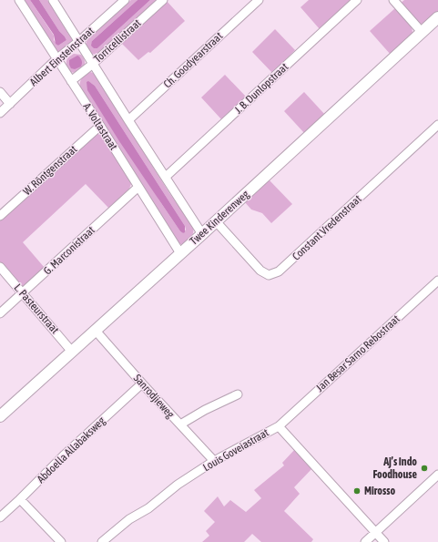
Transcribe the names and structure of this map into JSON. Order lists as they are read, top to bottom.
{
  "streets": {
    "street": [
      "Torricellistraat",
      "Albert Einsteinstraat",
      "Ch. Goodyearstraat",
      "J. B. Dunlopstraat",
      "A. Voltastraat",
      "W. Röntgenstraat",
      "Twee Kinderenweg",
      "Constant Vredenstraat",
      "G. Marconistraat",
      "L. Pasteurstraat",
      "Jan Besar Sarno Rebostraat",
      "Sanrodjieweg",
      "Abdoella Allabaksweg",
      "Louis Goveiastraat"
    ]
  },
  "crossings": [
    ["Torricellistraat", "A. Voltastraat"],
    ["Albert Einsteinstraat", "A. Voltastraat"],
    ["A. Voltastraat", "W. Röntgenstraat"],
    ["A. Voltastraat", "Twee Kinderenweg"],
    ["A. Voltastraat", "G. Marconistraat"],
    ["Twee Kinderenweg", "Constant Vredenstraat"],
    ["Twee Kinderenweg", "L. Pasteurstraat"],
    ["Twee Kinderenweg", "Sanrodjieweg"],
    ["G. Marconistraat", "L. Pasteurstraat"],
    ["Jan Besar Sarno Rebostraat", "Louis Goveiastraat"],
    ["Sanrodjieweg", "Abdoella Allabaksweg"],
    ["Sanrodjieweg", "Louis Goveiastraat"]
  ],
  "places": ["Aj’s Indo Foodhouse", "Mirosso"]
}
